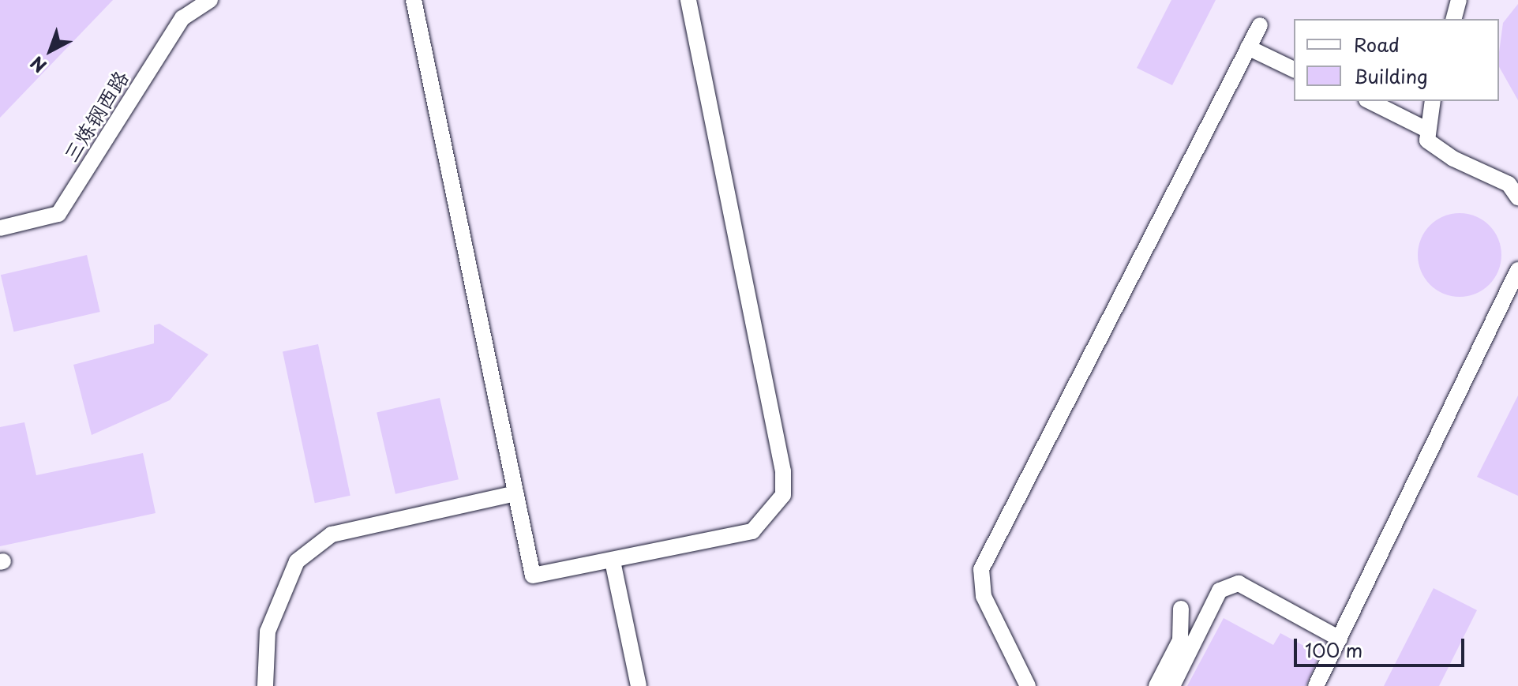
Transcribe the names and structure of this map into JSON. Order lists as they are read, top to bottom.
{
  "streets": {
    "lane": ["三炼钢西路"]
  },
  "legend": ["Road", "Building"],
  "scale_bar": "100 m",
  "north": "bottom left"
}
